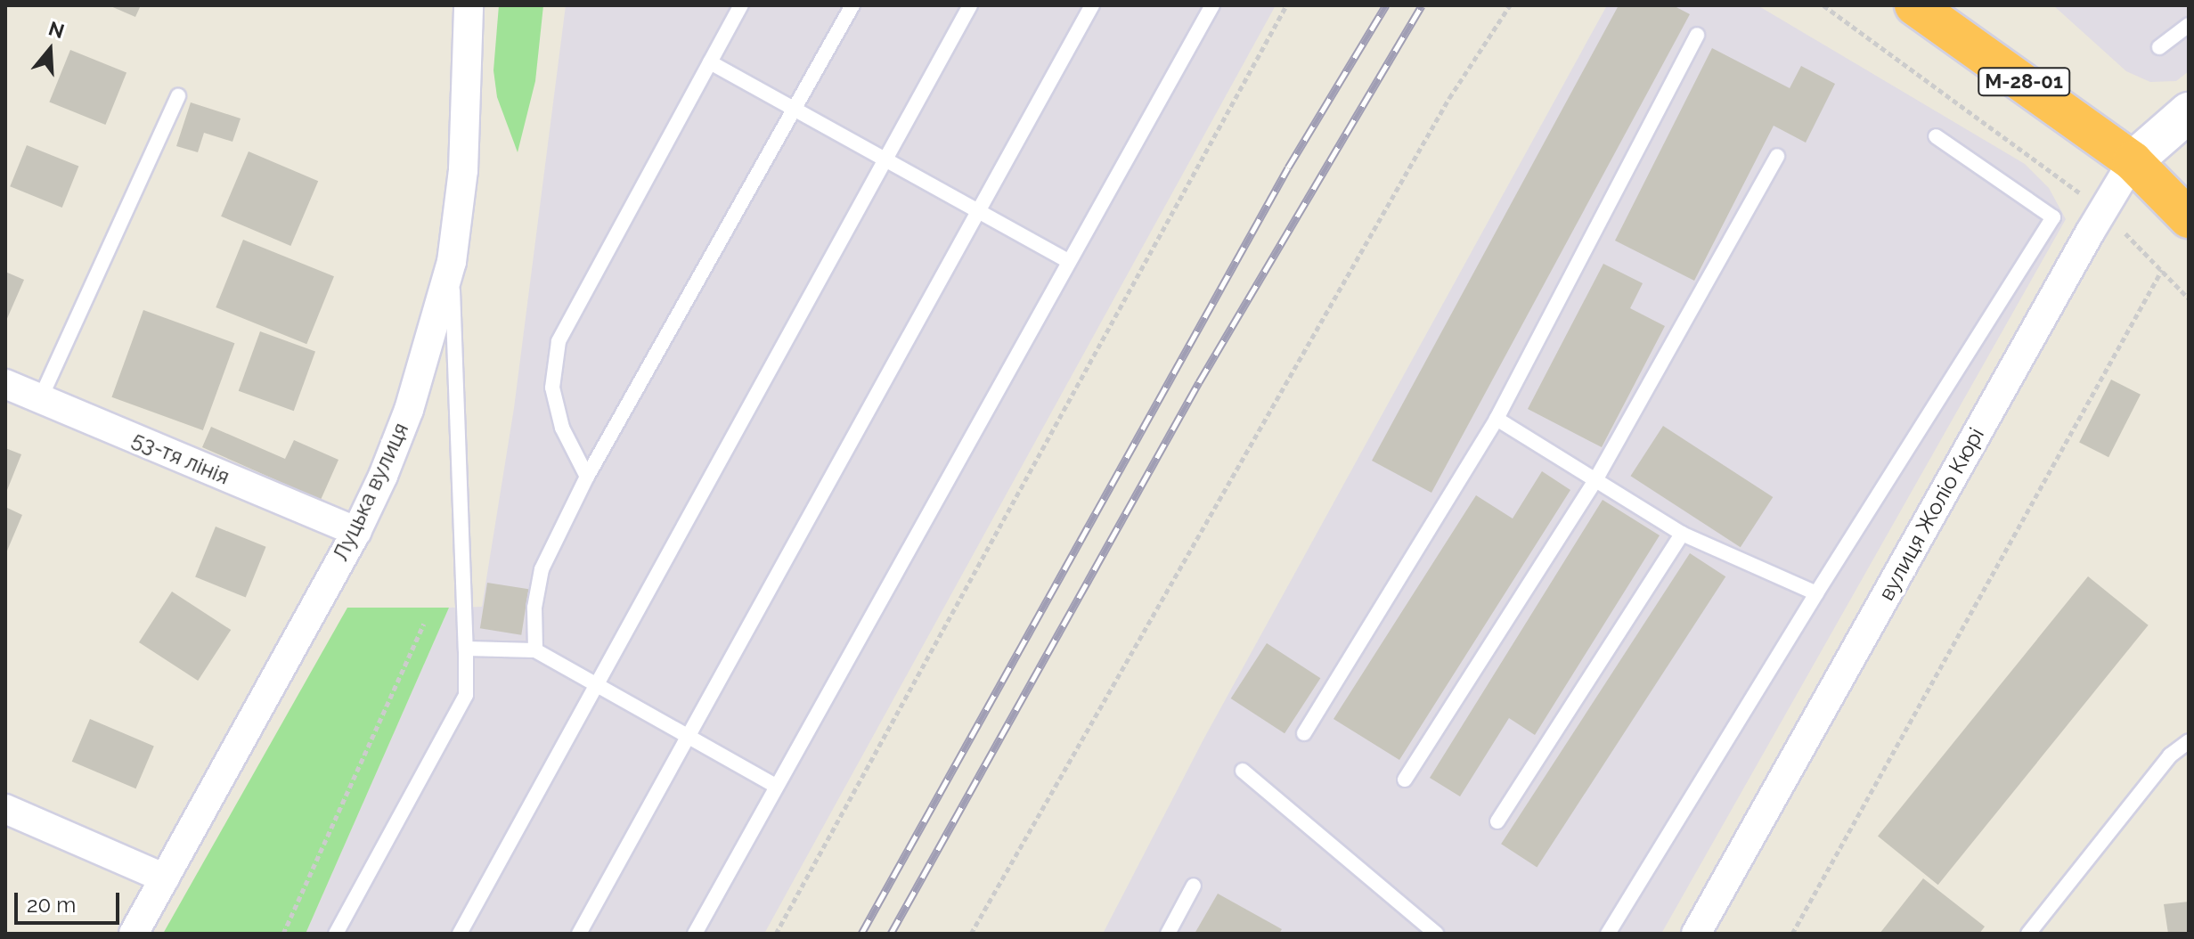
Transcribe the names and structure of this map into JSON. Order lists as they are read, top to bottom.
{
  "streets": {
    "highway": ["М-28-01"],
    "street": ["53-тя лінія", "Луцька вулиця", "вулиця Жоліо Кюрі"]
  },
  "crossings": [
    ["М-28-01", "вулиця Жоліо Кюрі"],
    ["53-тя лінія", "Луцька вулиця"]
  ],
  "scale_bar": "20 m",
  "north": "top"
}
